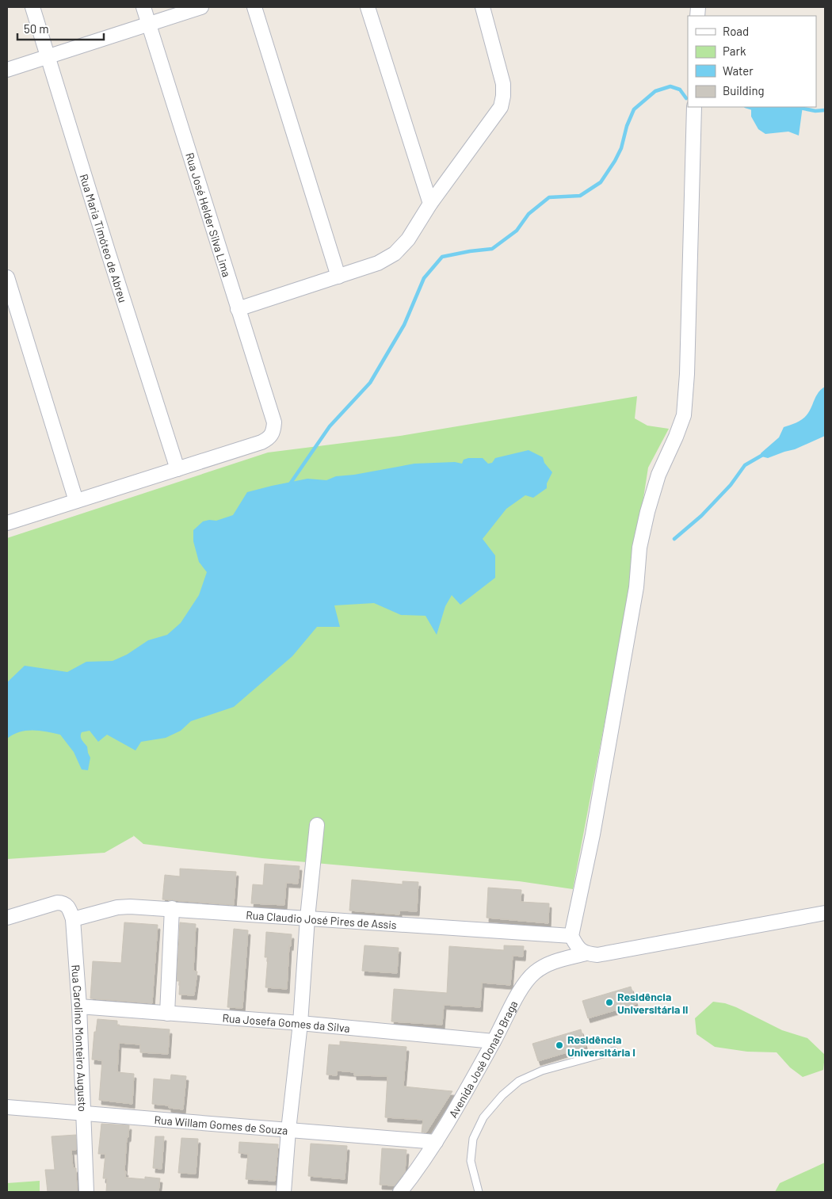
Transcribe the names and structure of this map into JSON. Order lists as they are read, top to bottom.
{
  "streets": {
    "street": [
      "Rua José Helder Silva Lima",
      "Rua Maria Timóteo de Abreu",
      "Rua Claudio José Pires de Assis",
      "Rua Josefa Gomes da Silva",
      "Rua Carolino Monteiro Augusto",
      "Avenida José Donato Braga",
      "Rua Willam Gomes de Souza"
    ]
  },
  "crossings": [
    ["Rua José Helder Silva Lima", "Rua Maria Timóteo de Abreu"],
    ["Rua Claudio José Pires de Assis", "Rua Carolino Monteiro Augusto"],
    ["Rua Josefa Gomes da Silva", "Rua Carolino Monteiro Augusto"],
    ["Rua Josefa Gomes da Silva", "Avenida José Donato Braga"],
    ["Rua Carolino Monteiro Augusto", "Rua Willam Gomes de Souza"],
    ["Avenida José Donato Braga", "Rua Willam Gomes de Souza"]
  ],
  "places": ["Residência Universitária II", "Residência Universitária I"],
  "legend": [
    "Road",
    "Park",
    "Water",
    "Building"
  ],
  "scale_bar": "50 m"
}
